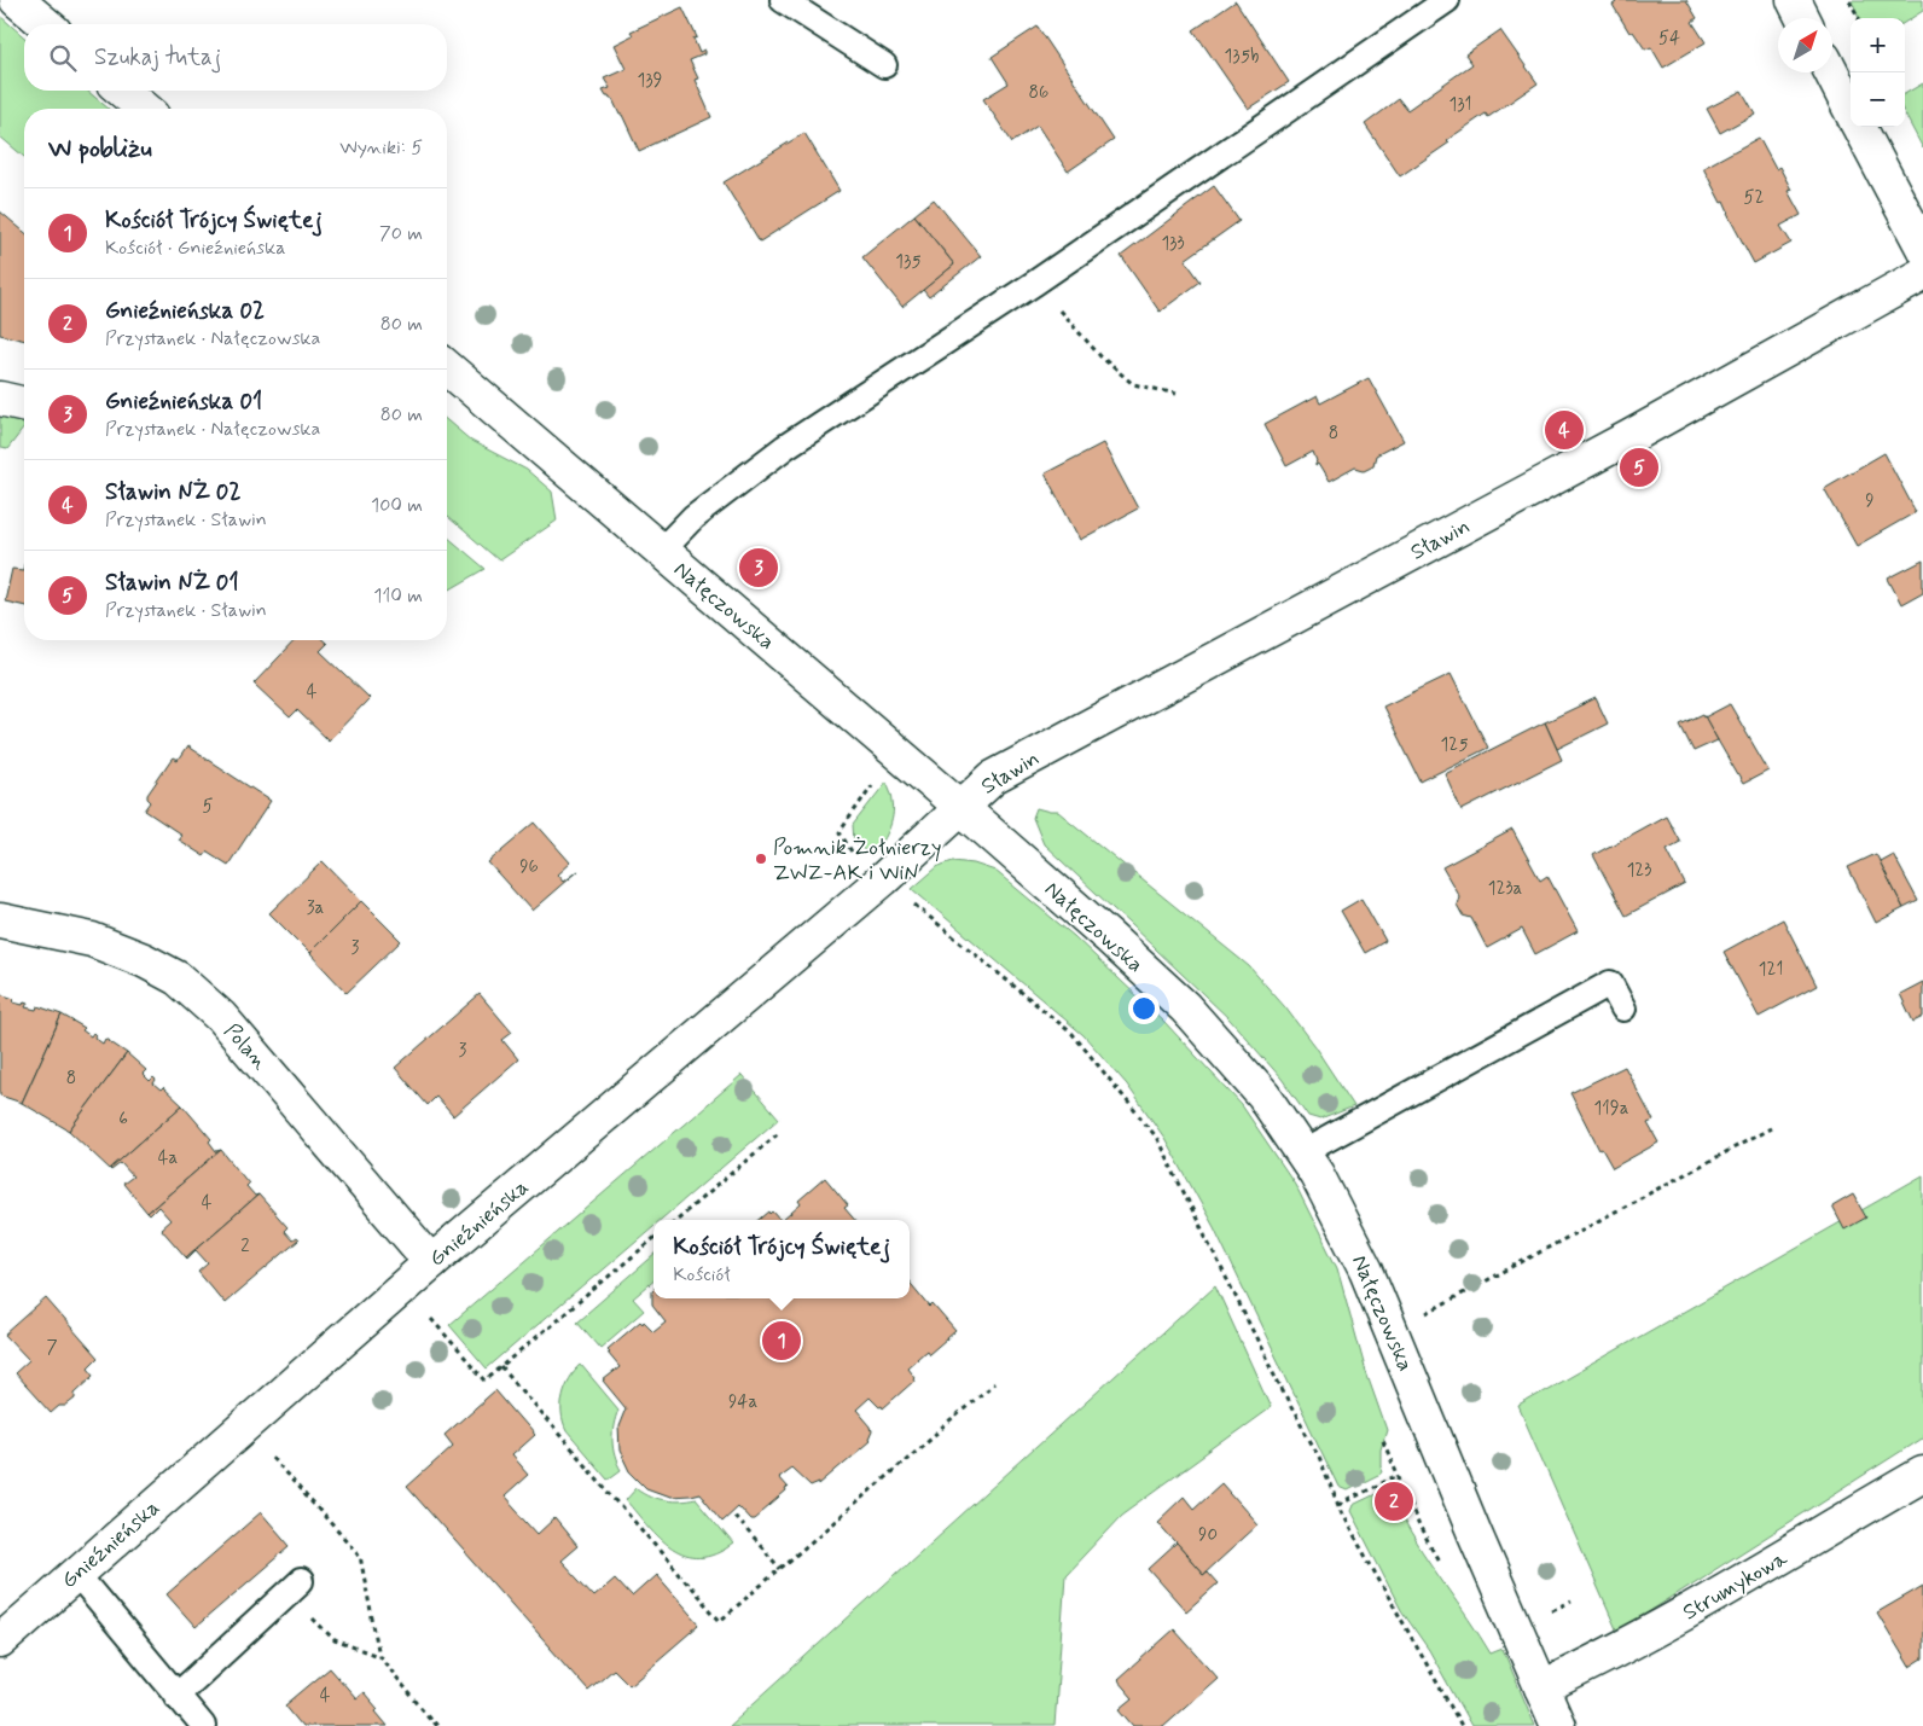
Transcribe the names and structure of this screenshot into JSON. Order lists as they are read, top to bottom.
{
  "streets": {
    "street": [
      "Sławin",
      "Nałęczowska",
      "Polan",
      "Gnieźnieńska",
      "Strumykowa"
    ]
  },
  "crossings": [
    ["Sławin", "Nałęczowska"],
    ["Sławin", "Gnieźnieńska"],
    ["Nałęczowska", "Gnieźnieńska"],
    ["Nałęczowska", "Strumykowa"],
    ["Polan", "Gnieźnieńska"]
  ],
  "places": ["Pomnik Żołnierzy ZWZ-AK i WiN"],
  "house_numbers": [
    "54",
    "135b",
    "139",
    "86",
    "131",
    "52",
    "133",
    "135",
    "8",
    "9",
    "4",
    "125",
    "5",
    "96",
    "123",
    "123a",
    "3a",
    "3",
    "121",
    "3",
    "8",
    "119a",
    "6",
    "4a",
    "4",
    "2",
    "7",
    "94a",
    "90",
    "4"
  ],
  "north": "top right",
  "page": {
    "map_buttons": ["+", "−"],
    "search": "Szukaj tutaj",
    "heading": ["W pobliżu", "Wyniki: 5"],
    "list": [
      {
        "mark": "1",
        "name": "Kościół Trójcy Świętej",
        "note": "Kościół · Gnieźnieńska",
        "value": "70 m"
      },
      {
        "mark": "2",
        "name": "Gnieźnieńska 02",
        "note": "Przystanek · Nałęczowska",
        "value": "80 m"
      },
      {
        "mark": "3",
        "name": "Gnieźnieńska 01",
        "note": "Przystanek · Nałęczowska",
        "value": "80 m"
      },
      {
        "mark": "4",
        "name": "Sławin NŻ 02",
        "note": "Przystanek · Sławin",
        "value": "100 m"
      },
      {
        "mark": "5",
        "name": "Sławin NŻ 01",
        "note": "Przystanek · Sławin",
        "value": "110 m"
      }
    ],
    "pins": [
      "4",
      "5",
      "3",
      "1",
      "2"
    ],
    "popup": ["Kościół Trójcy Świętej", "Kościół"]
  }
}
